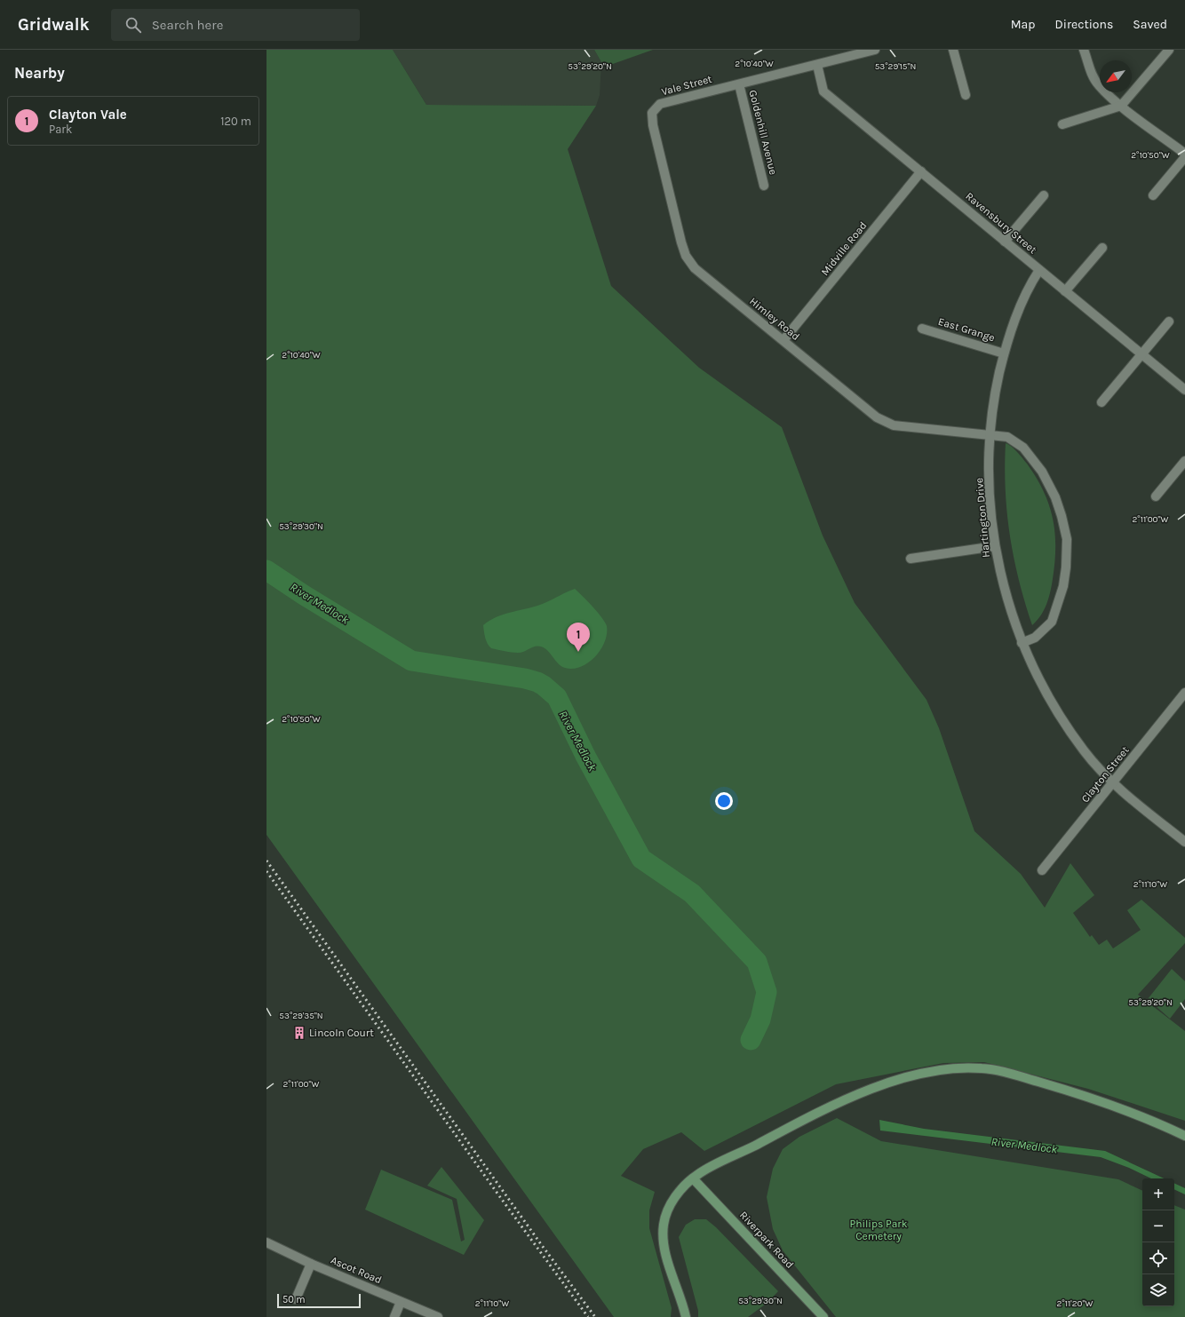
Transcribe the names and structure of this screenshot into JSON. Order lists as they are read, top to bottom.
{
  "streets": {
    "street": [
      "Vale Street",
      "Goldenhill Avenue",
      "Ravensbury Street",
      "Midville Road",
      "Himley Road",
      "East Grange",
      "Hartington Drive",
      "Clayton Street",
      "Riverpark Road",
      "Ascot Road"
    ]
  },
  "crossings": [
    ["Vale Street", "Goldenhill Avenue"],
    ["Vale Street", "Ravensbury Street"],
    ["Vale Street", "Himley Road"],
    ["Ravensbury Street", "Midville Road"],
    ["Ravensbury Street", "Hartington Drive"],
    ["Midville Road", "Himley Road"],
    ["Himley Road", "Hartington Drive"],
    ["East Grange", "Hartington Drive"],
    ["Hartington Drive", "Clayton Street"]
  ],
  "water": ["River Medlock"],
  "parks": ["Philips Park Cemetery"],
  "places": {
    "building": ["Lincoln Court"]
  },
  "scale_bar": "50 m",
  "north": "bottom left",
  "page": {
    "header": "Gridwalk",
    "search": "Search here",
    "nav": ["Map", "Directions", "Saved"],
    "heading": "Nearby",
    "list": [
      {
        "mark": "1",
        "name": "Clayton Vale",
        "note": "Park",
        "value": "120 m"
      }
    ],
    "pins": "1",
    "map_buttons": ["+", "−"],
    "scale": "50 m"
  },
  "coordinates": [
    "2°10'40\"W",
    "53°29'20\"N",
    "53°29'15\"N",
    "2°10'50\"W",
    "2°11'00\"W",
    "53°29'30\"N",
    "2°11'10\"W",
    "53°29'35\"N",
    "2°11'20\"W"
  ]
}
